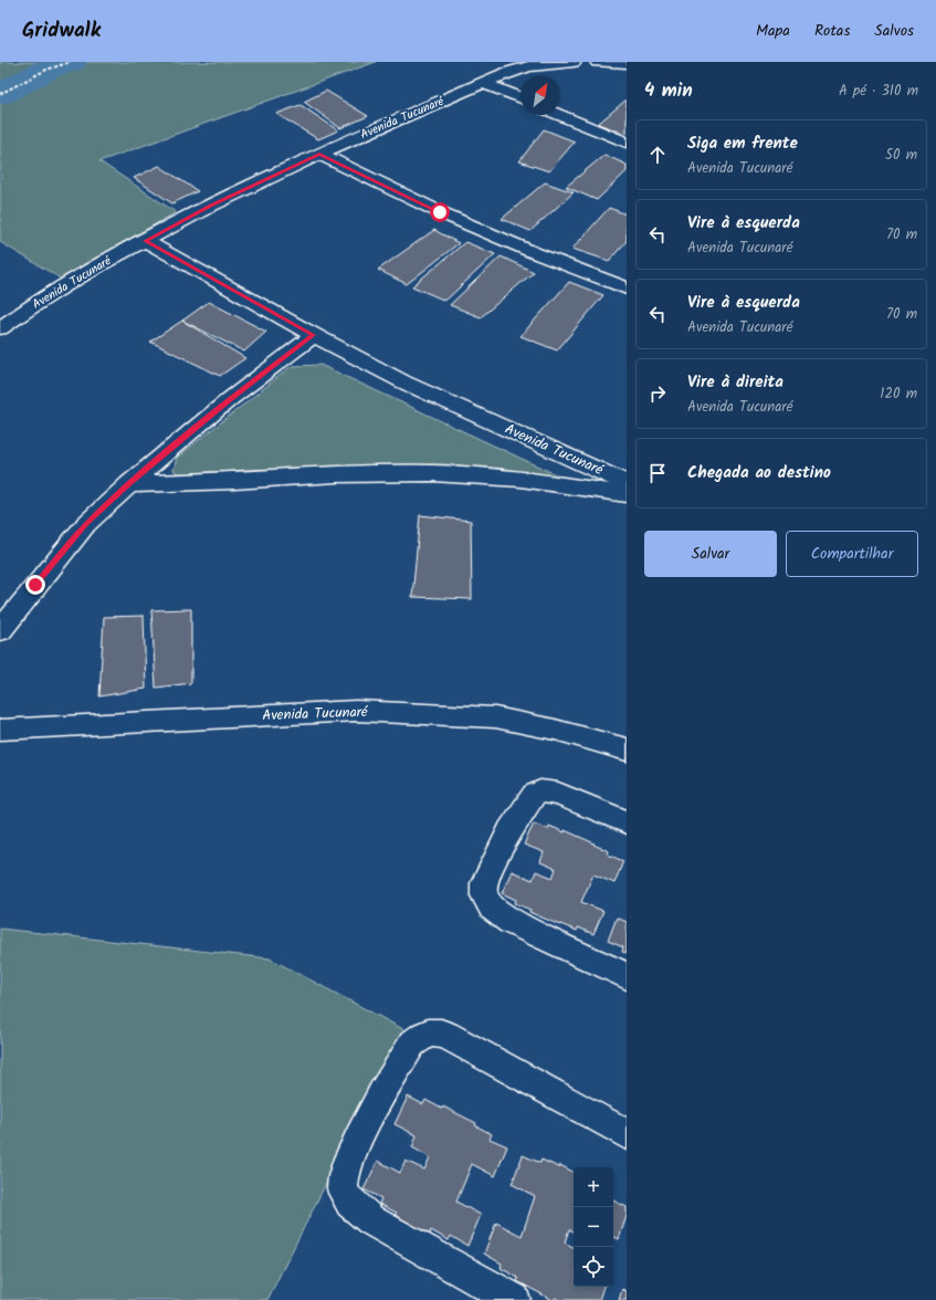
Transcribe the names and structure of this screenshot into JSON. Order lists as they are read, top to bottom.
{
  "streets": {
    "street": ["Avenida Tucunaré"]
  },
  "north": "top right",
  "page": {
    "header": "Gridwalk",
    "nav": ["Mapa", "Rotas", "Salvos"],
    "heading": ["4 min", "A pé · 310 m"],
    "list": [
      ["Siga em frente", "Avenida Tucunaré", "50 m"],
      ["Vire à esquerda", "Avenida Tucunaré", "70 m"],
      ["Vire à esquerda", "Avenida Tucunaré", "70 m"],
      ["Vire à direita", "Avenida Tucunaré", "120 m"],
      "Chegada ao destino"
    ],
    "buttons": ["Salvar", "Compartilhar"],
    "map_buttons": ["+", "−"]
  }
}
